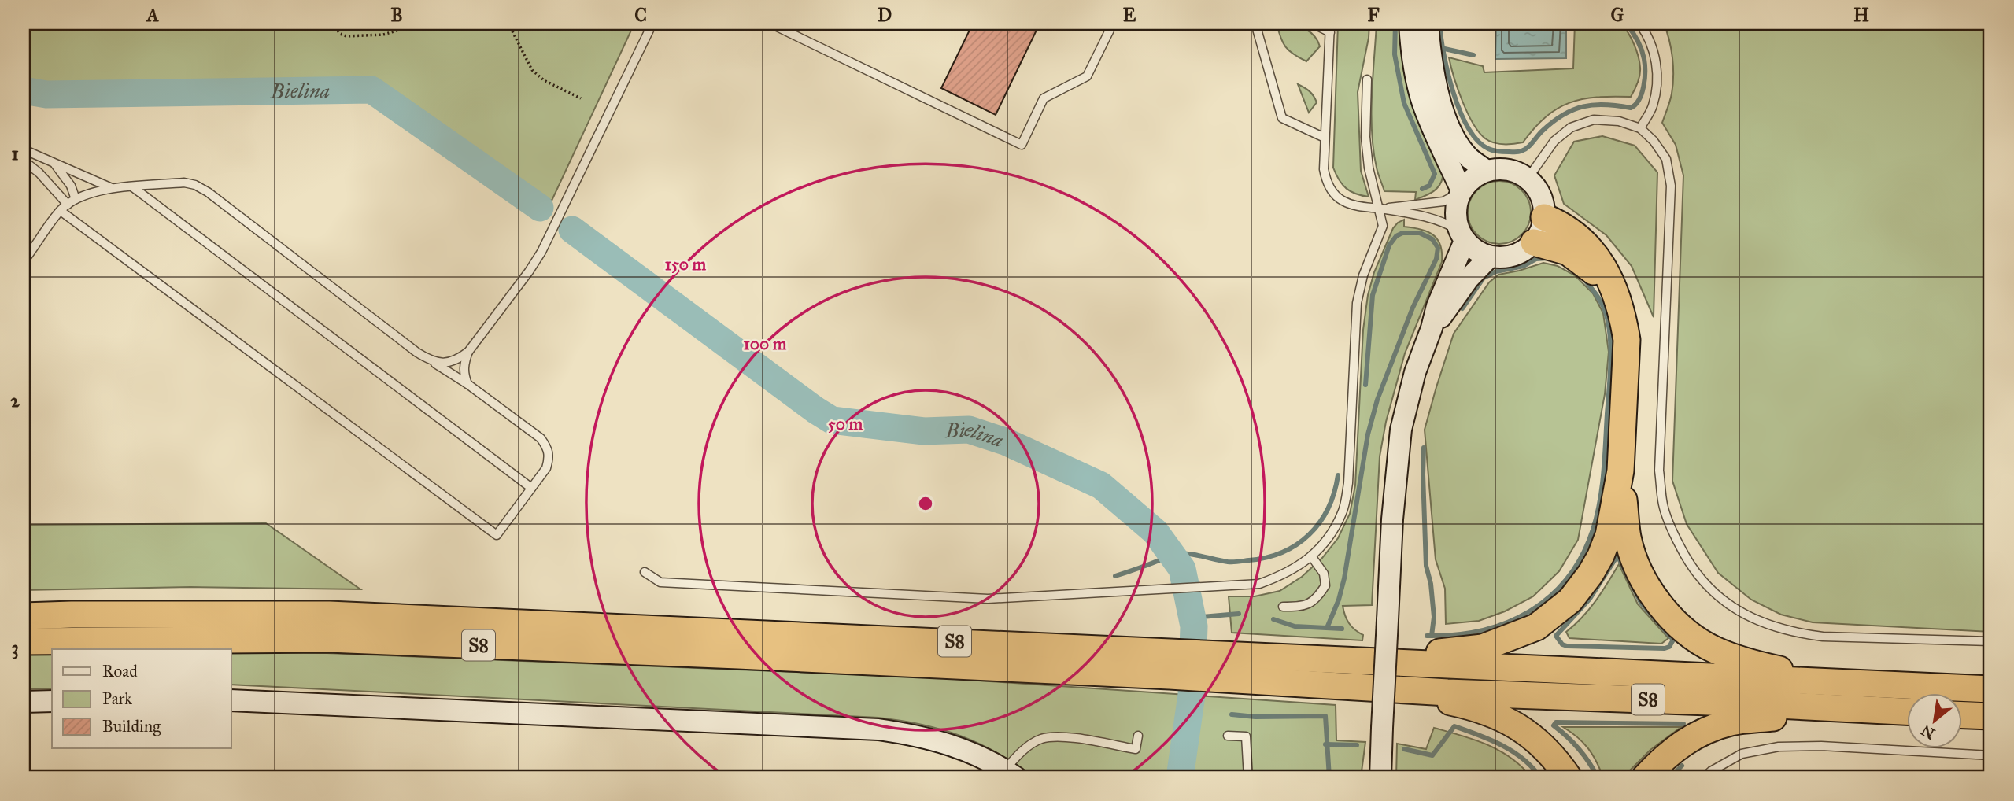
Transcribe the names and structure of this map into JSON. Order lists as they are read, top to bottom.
{
  "streets": {
    "highway": ["S8"]
  },
  "water": ["Bielina"],
  "legend": ["Road", "Park", "Building"],
  "north": "bottom left",
  "grid": {
    "columns": [
      "A",
      "B",
      "C",
      "D",
      "E",
      "F",
      "G",
      "H"
    ],
    "rows": ["1", "2", "3"]
  },
  "rings": ["150 m", "100 m", "50 m"]
}
